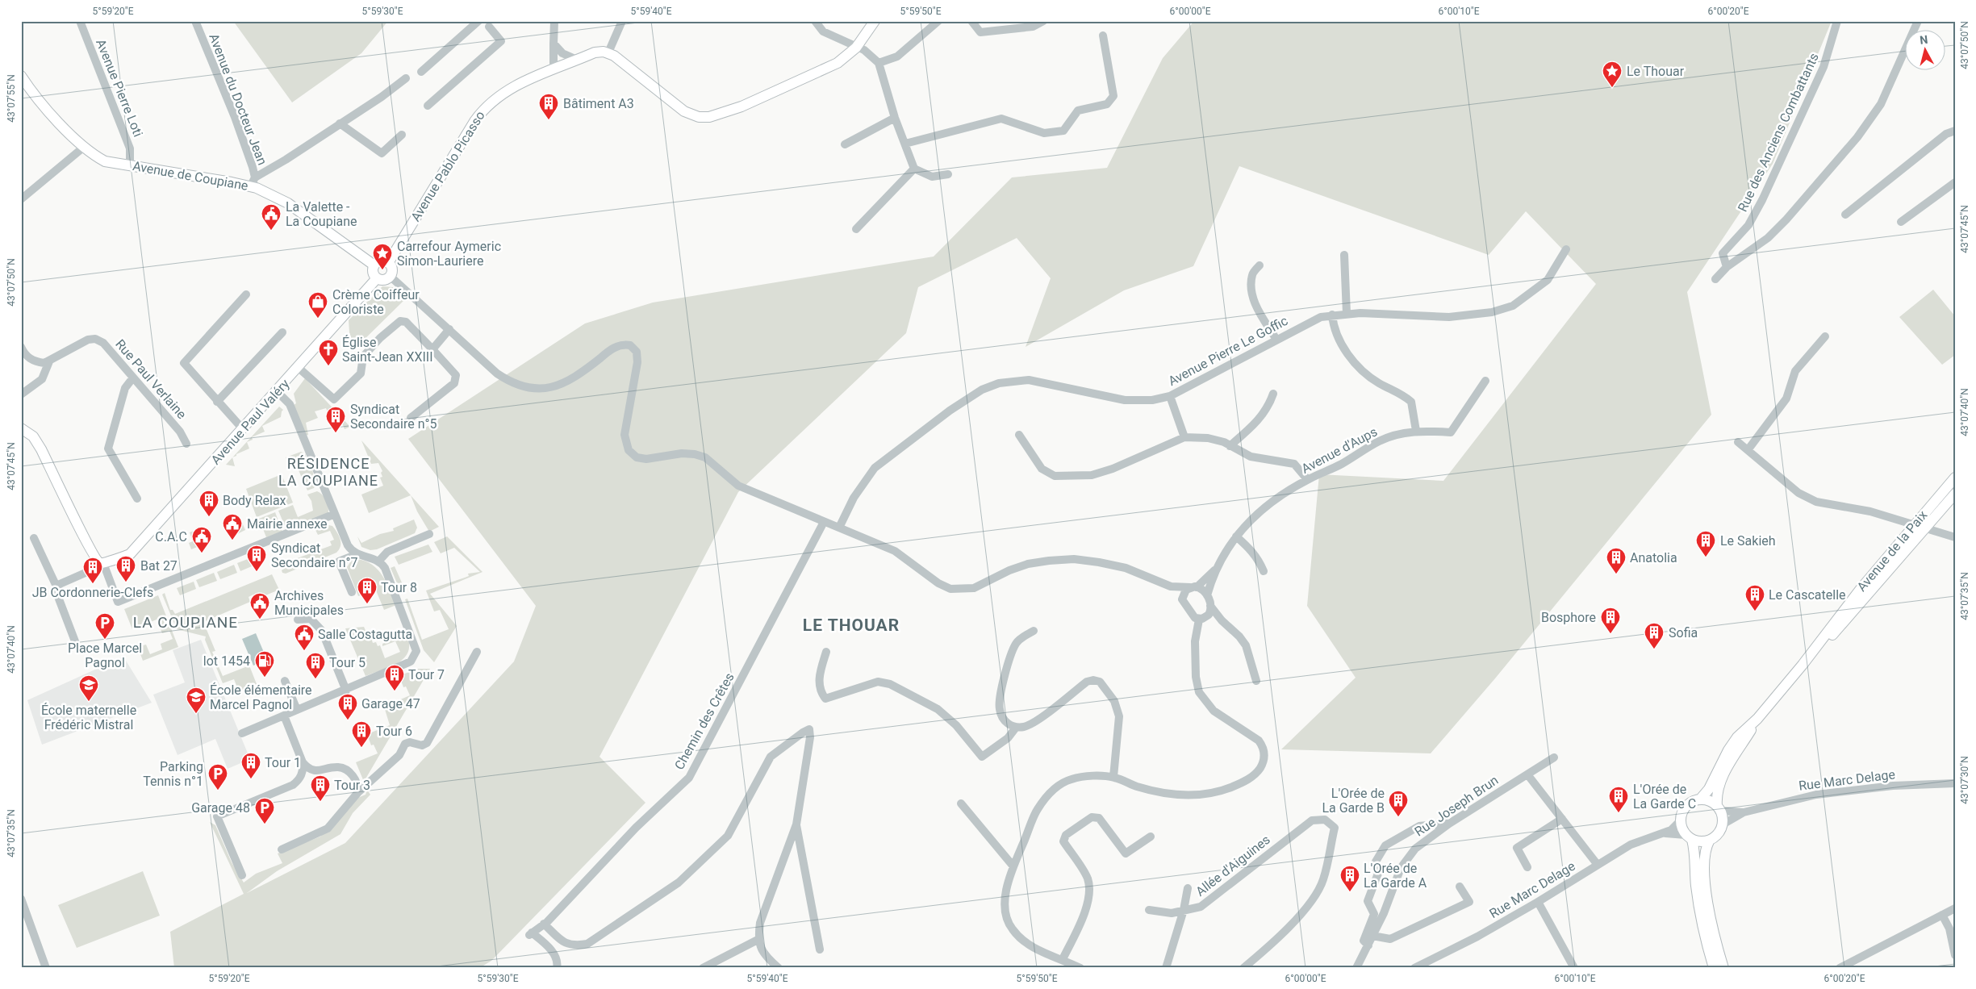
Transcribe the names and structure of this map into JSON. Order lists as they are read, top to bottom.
{
  "streets": {
    "main road": [
      "Avenue Pablo Picasso",
      "Avenue de Coupiane",
      "Avenue Paul Valéry",
      "Avenue de la Paix"
    ],
    "street": [
      "Avenue Pierre Loti",
      "Avenue du Docteur Jean",
      "Rue des Anciens Combattants",
      "Avenue Pierre Le Goffic",
      "Rue Paul Verlaine",
      "Avenue d'Aups",
      "Chemin des Crêtes",
      "Rue Marc Delage",
      "Rue Joseph Brun",
      "Allée d'Aiguines"
    ]
  },
  "crossings": [
    ["Avenue Pierre Loti", "Avenue de Coupiane"],
    ["Avenue du Docteur Jean", "Avenue de Coupiane"],
    ["Avenue Pablo Picasso", "Avenue de Coupiane"],
    ["Avenue Pablo Picasso", "Avenue Paul Valéry"],
    ["Avenue de Coupiane", "Avenue Paul Valéry"],
    ["Avenue de la Paix", "Rue Marc Delage"]
  ],
  "districts": ["RÉSIDENCE LA COUPIANE", "LA COUPIANE", "LE THOUAR"],
  "places": {
    "place": ["Le Thouar", "Carrefour Aymeric Simon-Lauriere"],
    "building": [
      "Bâtiment A3",
      "Syndicat Secondaire n°5",
      "Body Relax",
      "Le Sakieh",
      "Syndicat Secondaire n°7",
      "Anatolia",
      "Bat 27",
      "JB Cordonnerie-Clefs",
      "Tour 8",
      "Le Cascatelle",
      "Bosphore",
      "Sofia",
      "Tour 5",
      "Tour 7",
      "Garage 47",
      "Tour 6",
      "Tour 1",
      "Tour 3",
      "L'Orée de La Garde C",
      "L'Orée de La Garde B",
      "L'Orée de La Garde A"
    ],
    "public building": [
      "La Valette - La Coupiane",
      "Mairie annexe",
      "C.A.C",
      "Archives Municipales",
      "Salle Costagutta"
    ],
    "shop": ["Crème Coiffeur Coloriste"],
    "church": ["Église Saint-Jean XXIII"],
    "parking": ["Place Marcel Pagnol", "Parking Tennis n°1", "Garage 48"],
    "fuel station": ["lot 1454"],
    "school or university": ["École maternelle Frédéric Mistral", "École élémentaire Marcel Pagnol"]
  },
  "north": "top",
  "coordinates": [
    "5°59'20\"E",
    "5°59'30\"E",
    "5°59'40\"E",
    "5°59'50\"E",
    "6°00'00\"E",
    "6°00'10\"E",
    "6°00'20\"E",
    "43°07'50\"N",
    "43°07'55\"N",
    "43°07'45\"N",
    "43°07'40\"N",
    "43°07'35\"N",
    "43°07'30\"N"
  ]
}
